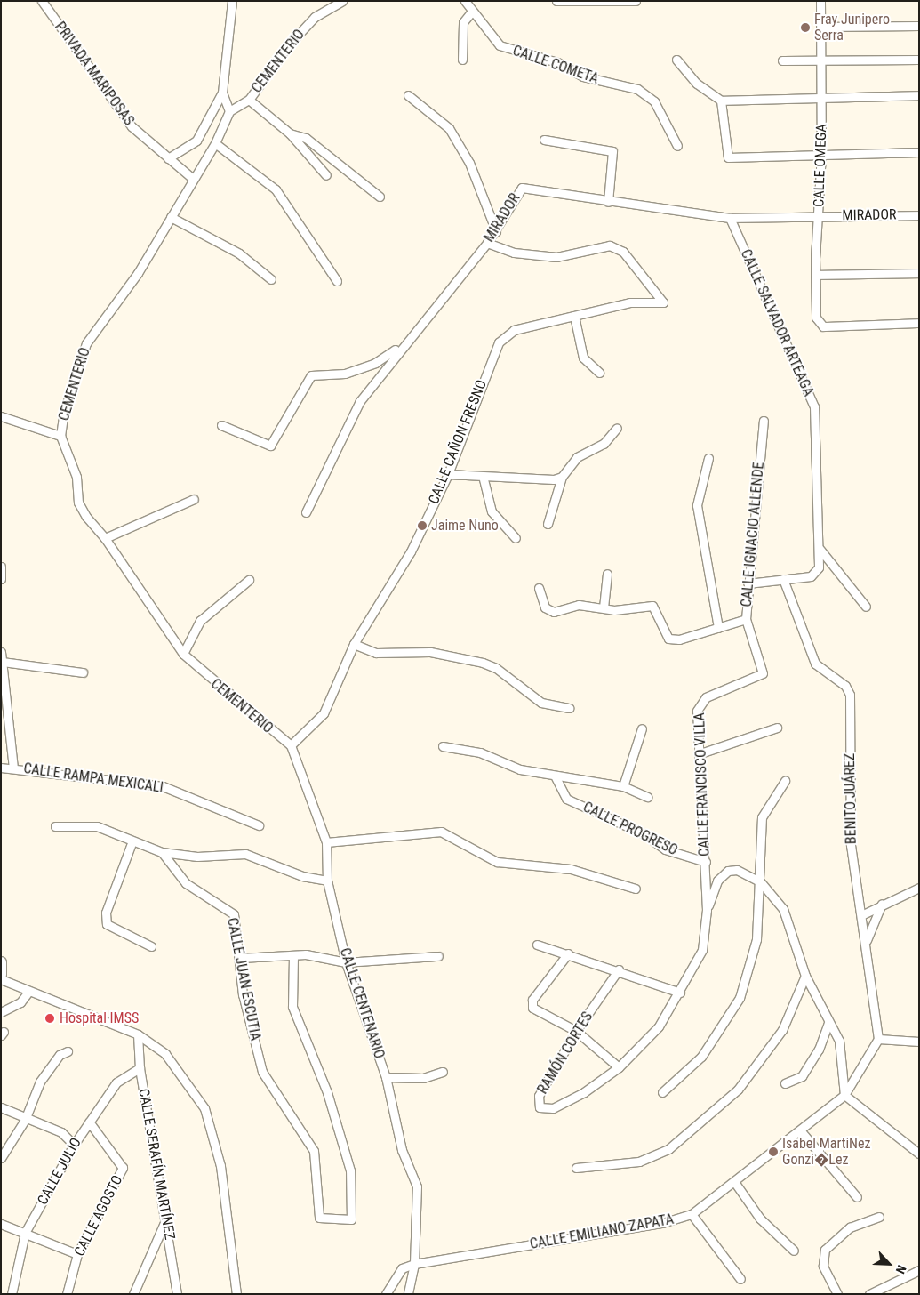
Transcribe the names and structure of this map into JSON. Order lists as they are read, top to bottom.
{
  "streets": {
    "street": [
      "CEMENTERIO",
      "CALLE COMETA",
      "PRIVADA MARIPOSAS",
      "CALLE OMEGA",
      "MIRADOR",
      "CALLE SALVADOR ARTEAGA",
      "CALLE CAÑON FRESNO",
      "CALLE IGNACIO ALLENDE",
      "CALLE RAMPA MEXICALI",
      "CALLE FRANCISCO VILLA",
      "BENITO JUÁREZ",
      "CALLE PROGRESO",
      "CALLE JUAN ESCUTIA",
      "CALLE CENTENARIO",
      "RAMÓN CORTES",
      "CALLE SERAFÍN MARTÍNEZ",
      "CALLE JULIO",
      "CALLE AGOSTO",
      "CALLE EMILIANO ZAPATA"
    ]
  },
  "crossings": [
    ["CEMENTERIO", "PRIVADA MARIPOSAS"],
    ["CEMENTERIO", "CALLE CAÑON FRESNO"],
    ["CEMENTERIO", "CALLE CENTENARIO"],
    ["CALLE OMEGA", "MIRADOR"],
    ["MIRADOR", "CALLE SALVADOR ARTEAGA"],
    ["MIRADOR", "CALLE CAÑON FRESNO"],
    ["CALLE SALVADOR ARTEAGA", "CALLE IGNACIO ALLENDE"],
    ["CALLE SALVADOR ARTEAGA", "BENITO JUÁREZ"],
    ["CALLE CAÑON FRESNO", "CALLE CENTENARIO"],
    ["CALLE IGNACIO ALLENDE", "CALLE FRANCISCO VILLA"],
    ["CALLE FRANCISCO VILLA", "CALLE PROGRESO"],
    ["CALLE FRANCISCO VILLA", "RAMÓN CORTES"],
    ["BENITO JUÁREZ", "CALLE EMILIANO ZAPATA"],
    ["CALLE CENTENARIO", "CALLE EMILIANO ZAPATA"],
    ["CALLE SERAFÍN MARTÍNEZ", "CALLE JULIO"],
    ["CALLE JULIO", "CALLE AGOSTO"]
  ],
  "places": [
    "Fray Junipero Serra",
    "Jaime Nuno",
    "Hospital IMSS",
    "Isabel MartiNez Gonzi�Lez"
  ],
  "north": "bottom right"
}
